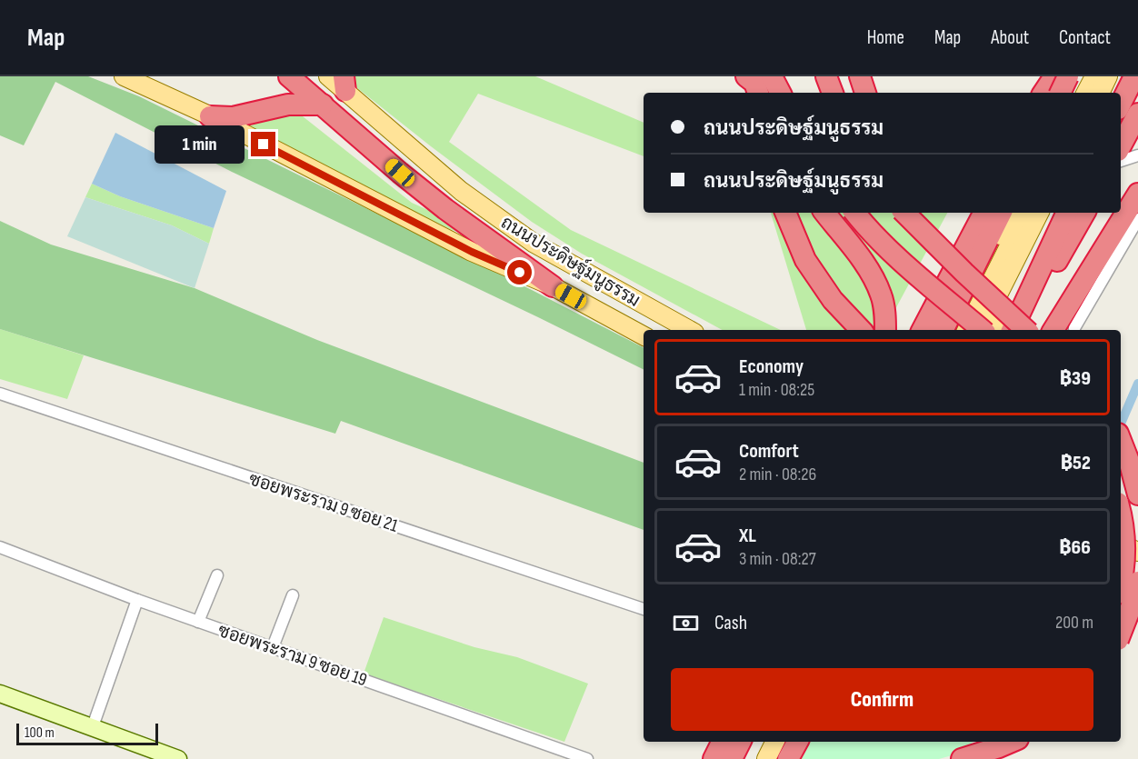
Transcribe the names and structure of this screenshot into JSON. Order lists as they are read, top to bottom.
{
  "streets": {
    "main road": ["ถนนประดิษฐ์มนูธรรม"],
    "street": ["ซอยพระราม 9 ซอย 21", "ซอยพระราม 9 ซอย 19"]
  },
  "scale_bar": "100 m",
  "page": {
    "header": "Map",
    "nav": [
      "Home",
      "Map",
      "About",
      "Contact"
    ],
    "banner": ["ถนนประดิษฐ์มนูธรรม", "ถนนประดิษฐ์มนูธรรม"],
    "bubble": "1 min",
    "list": [
      {
        "name": "Economy",
        "note": "1 min · 08:25",
        "value": "฿39"
      },
      {
        "name": "Comfort",
        "note": "2 min · 08:26",
        "value": "฿52"
      },
      {
        "name": "XL",
        "note": "3 min · 08:27",
        "value": "฿66"
      }
    ],
    "pay": ["Cash", "200 m"],
    "buttons": "Confirm",
    "scale": "100 m"
  }
}
